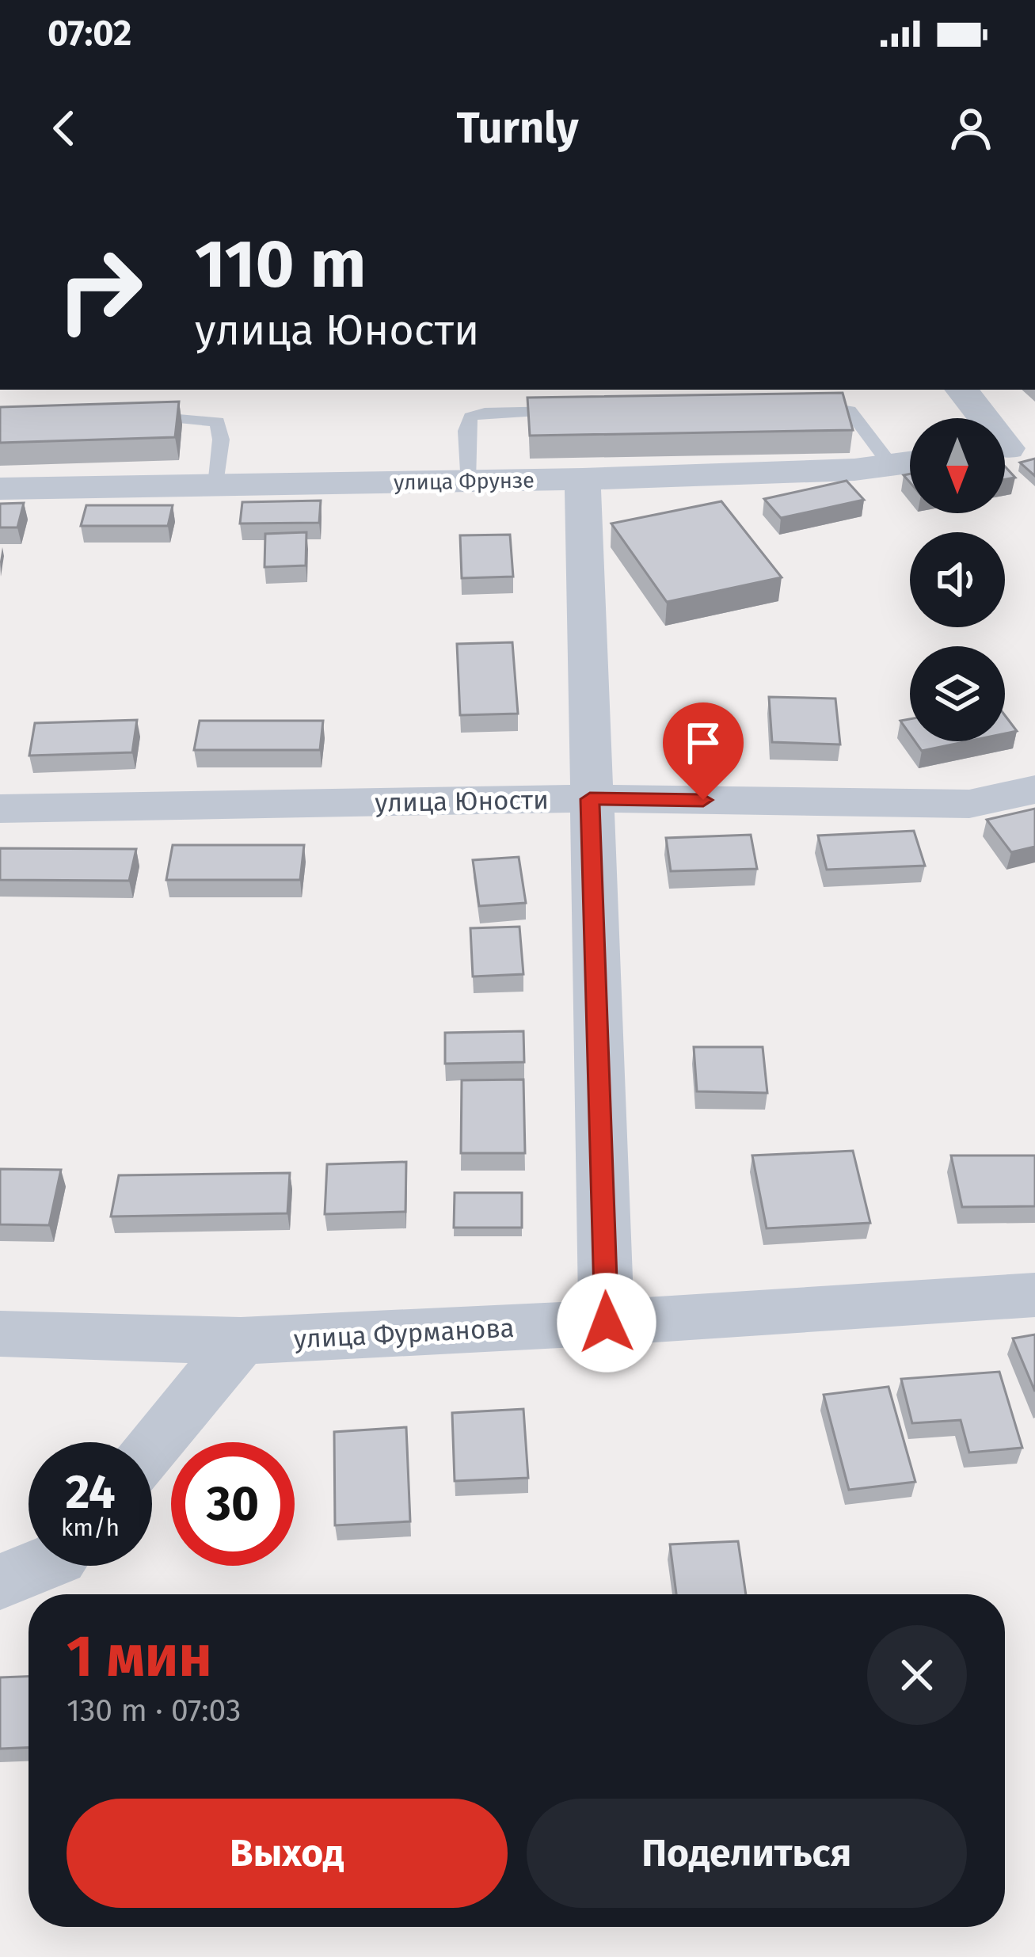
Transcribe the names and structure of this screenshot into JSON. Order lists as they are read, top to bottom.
{
  "streets": {
    "street": ["улица Фрунзе", "улица Юности", "улица Фурманова"]
  },
  "north": "bottom",
  "page": {
    "status": "07:02",
    "header": "Turnly",
    "turn": ["110 m", "улица Юности"],
    "speed": "24 km/h",
    "limit": "30",
    "heading": ["1 мин", "130 m · 07:03"],
    "buttons": ["Выход", "Поделиться"]
  }
}
